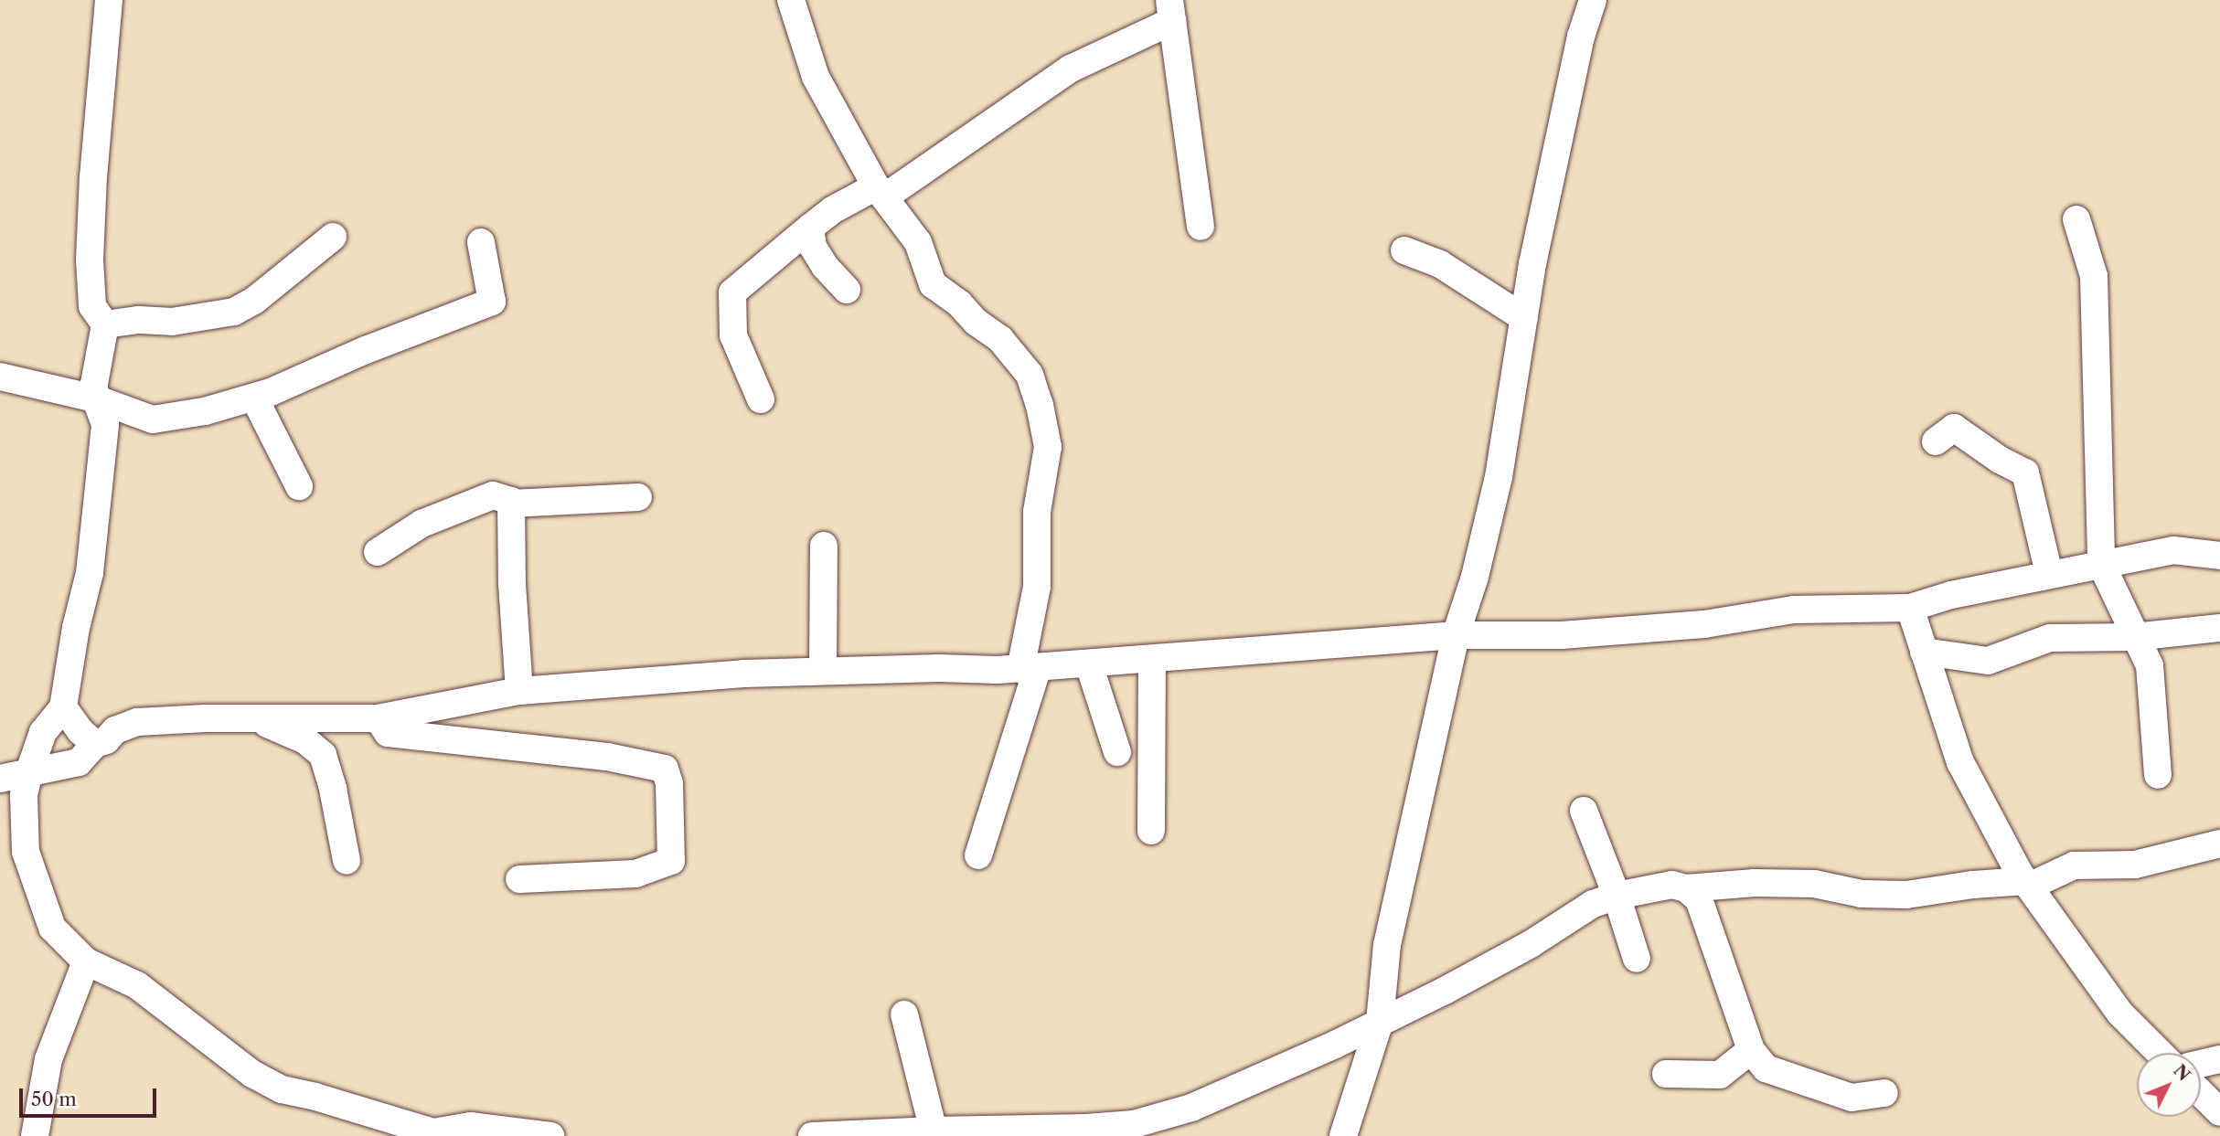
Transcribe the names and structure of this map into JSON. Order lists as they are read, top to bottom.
{
  "scale_bar": "50 m",
  "north": "top right"
}
